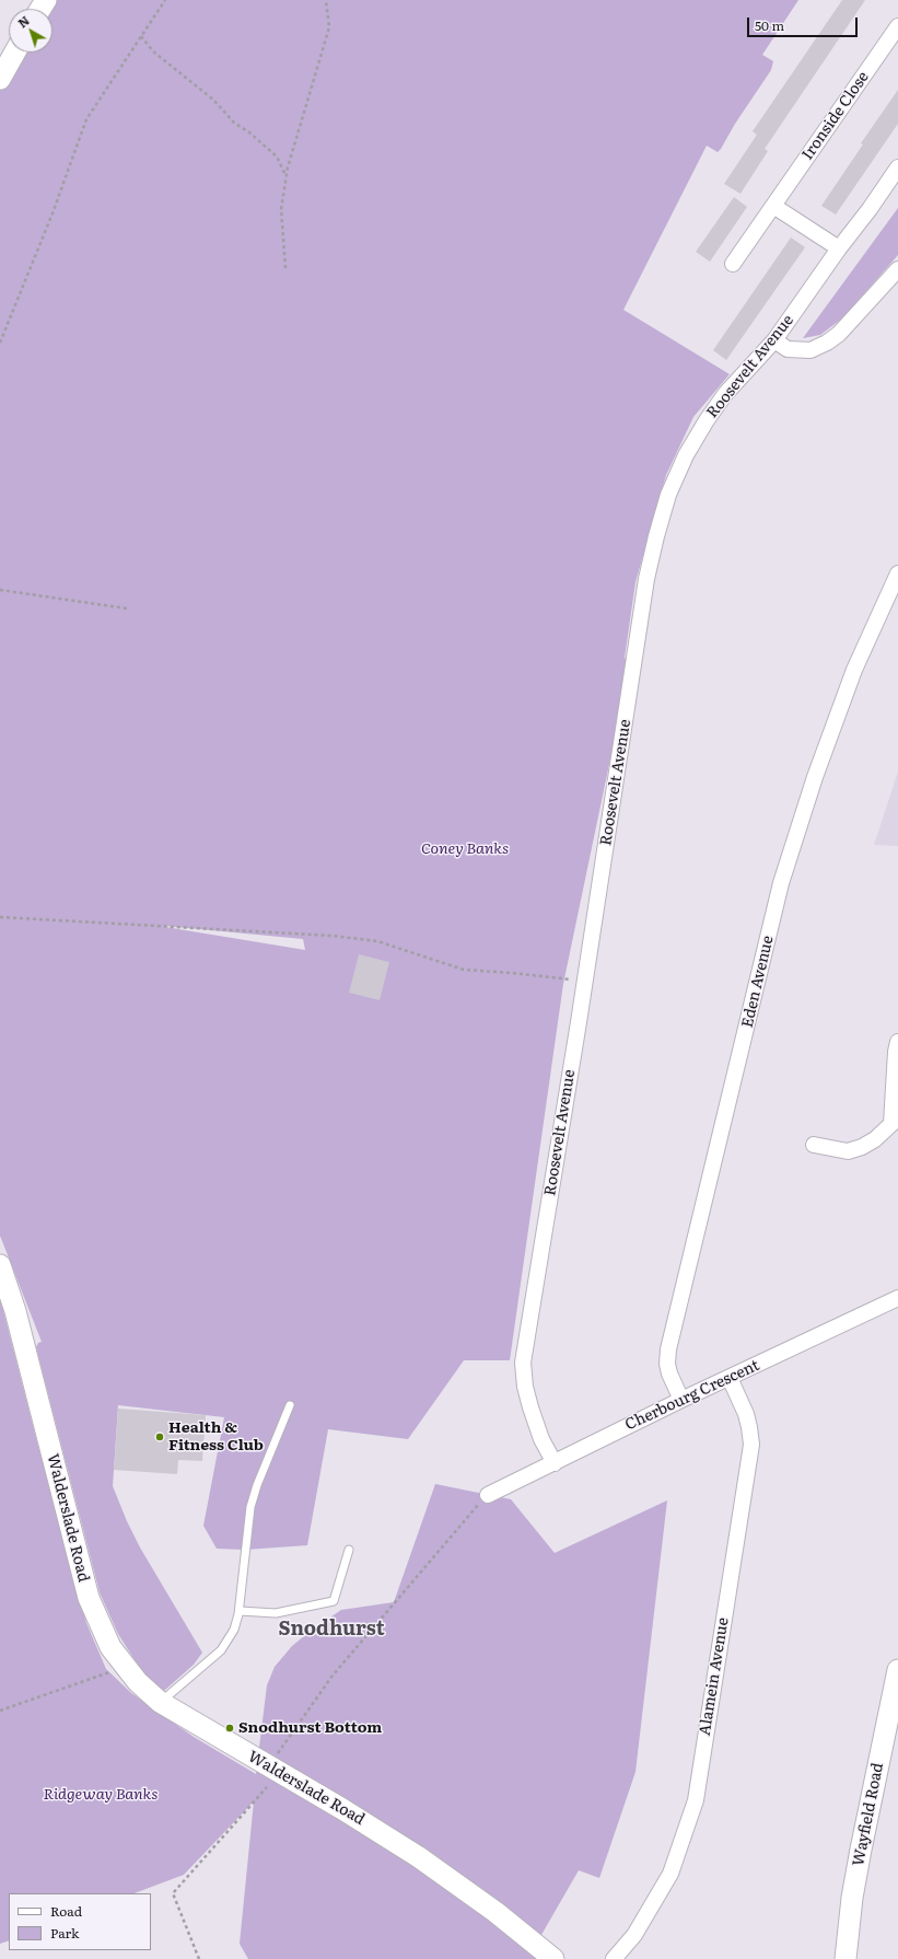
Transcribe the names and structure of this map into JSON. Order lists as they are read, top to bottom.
{
  "streets": {
    "street": [
      "Ironside Close",
      "Roosevelt Avenue",
      "Eden Avenue",
      "Cherbourg Crescent",
      "Walderslade Road",
      "Alamein Avenue",
      "Wayfield Road"
    ]
  },
  "crossings": [
    ["Roosevelt Avenue", "Cherbourg Crescent"],
    ["Eden Avenue", "Cherbourg Crescent"],
    ["Cherbourg Crescent", "Alamein Avenue"]
  ],
  "districts": ["Snodhurst"],
  "parks": ["Coney Banks", "Ridgeway Banks"],
  "places": ["Health & Fitness Club", "Snodhurst Bottom"],
  "legend": ["Road", "Park"],
  "scale_bar": "50 m",
  "north": "top left"
}
